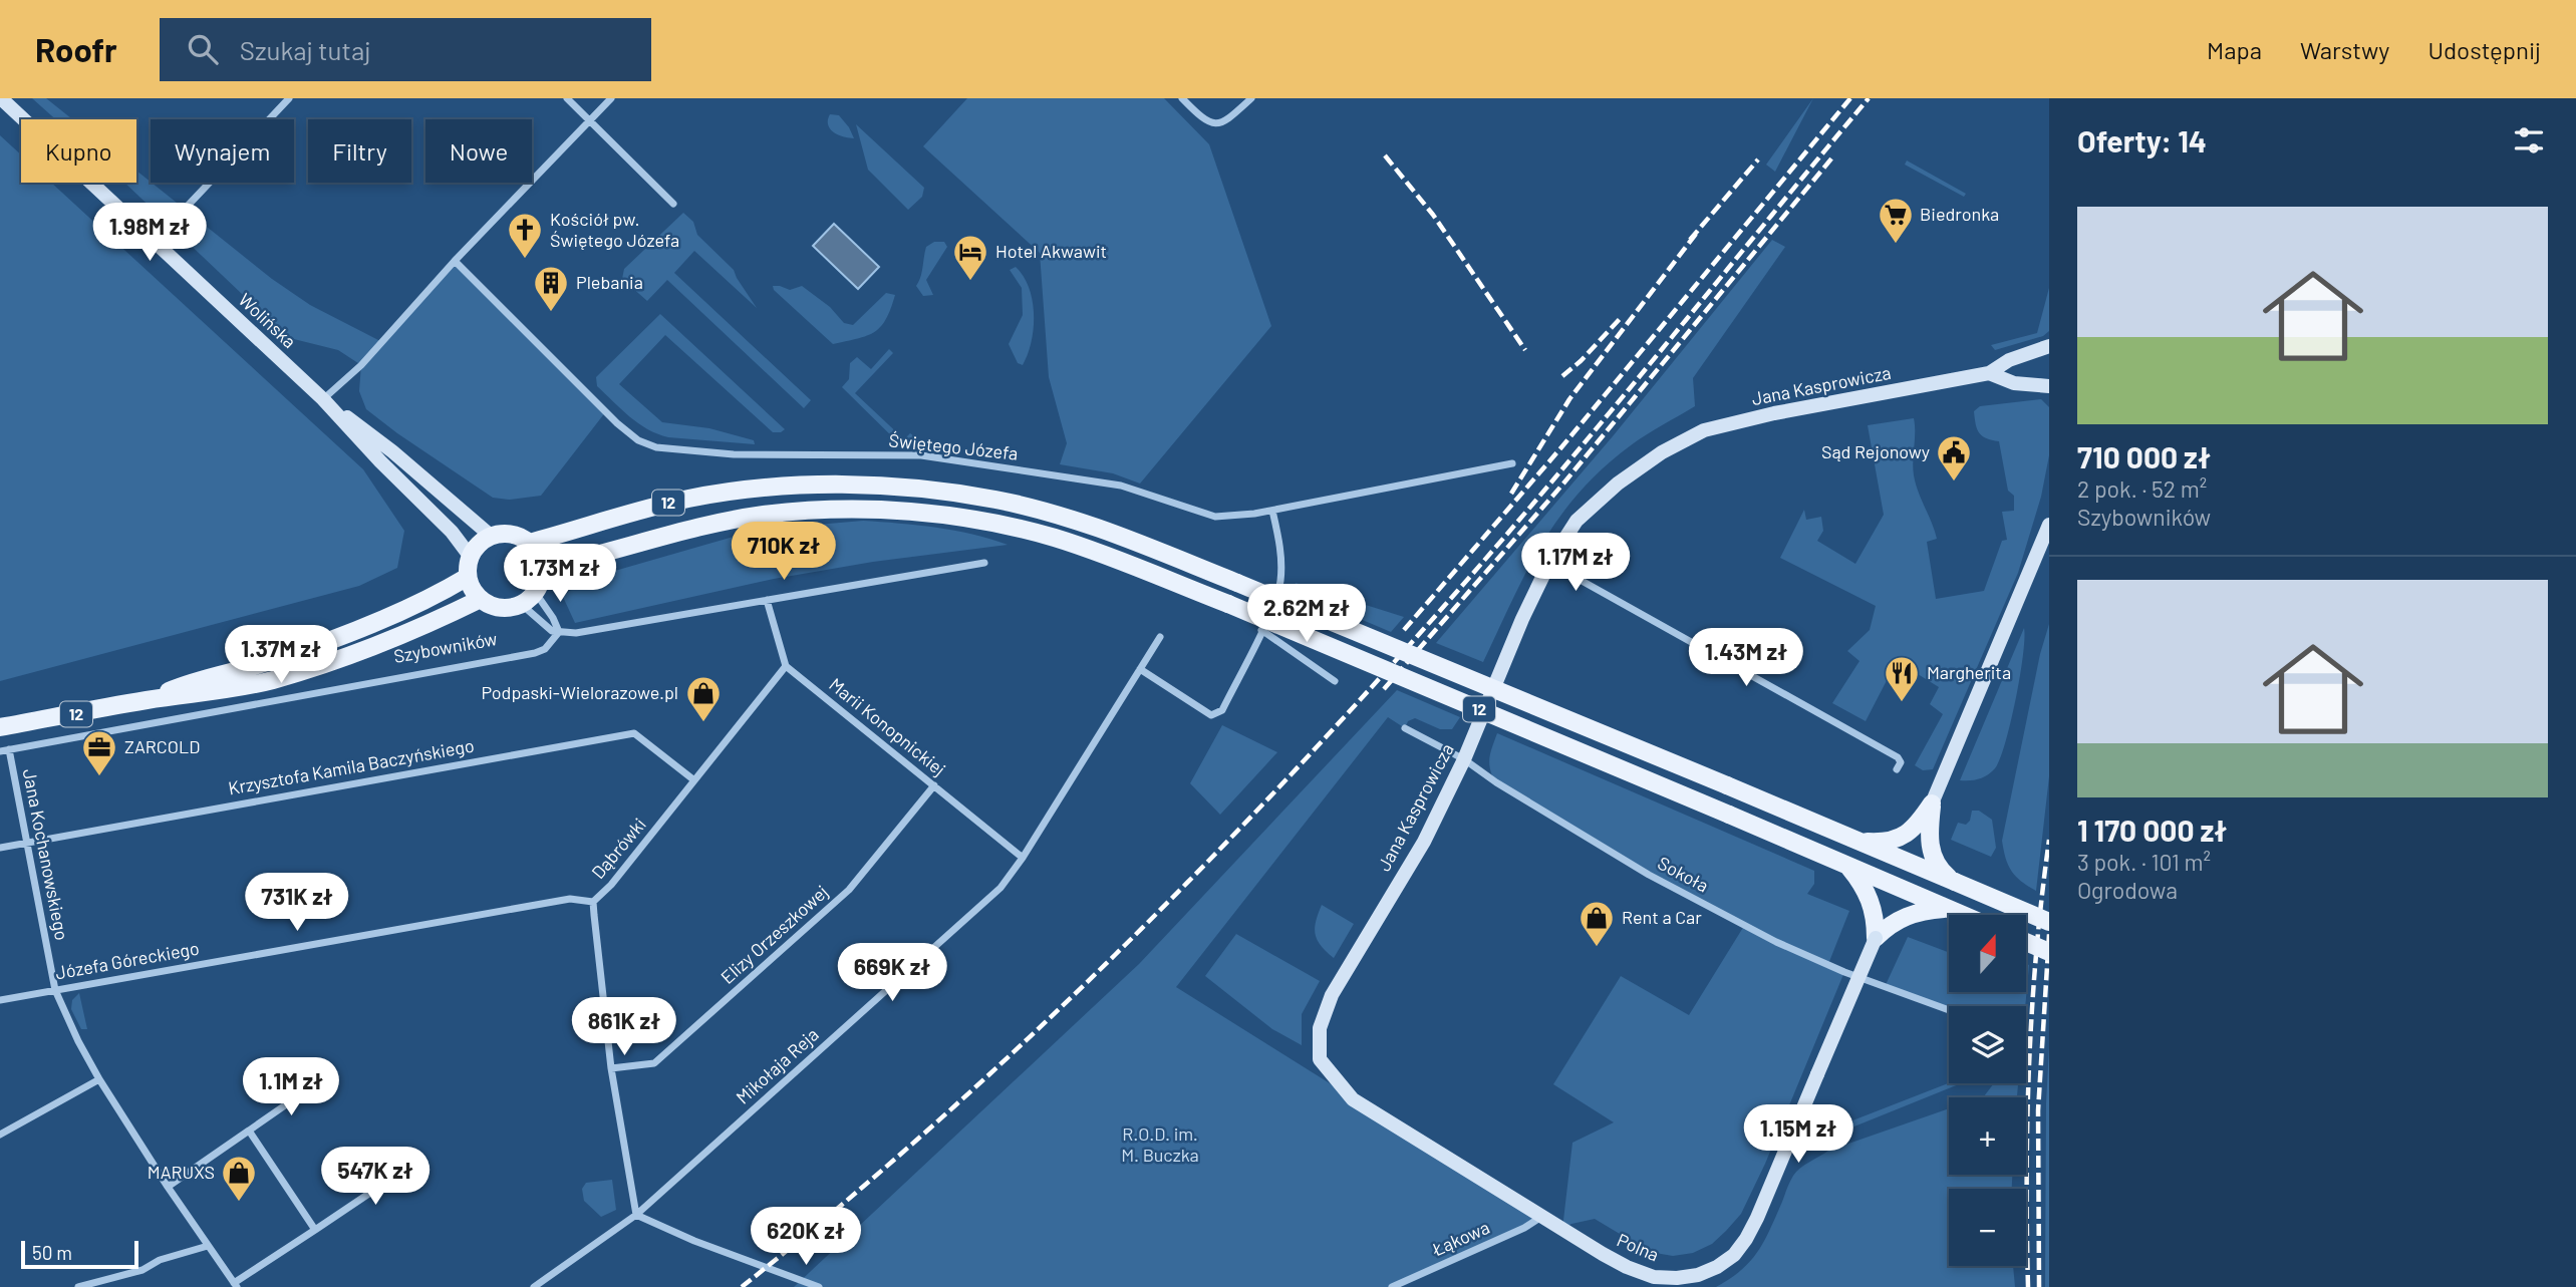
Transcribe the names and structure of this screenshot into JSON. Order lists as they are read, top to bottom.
{
  "streets": {
    "main road": ["12", "Szybowników"],
    "street": [
      "Wolińska",
      "Jana Kasprowicza",
      "Świętego Józefa",
      "Marii Konopnickiej",
      "Krzysztofa Kamila Baczyńskiego",
      "Dąbrówki",
      "Jana Kochanowskiego",
      "Sokoła",
      "Elizy Orzeszkowej",
      "Józefa Góreckiego",
      "Mikołaja Reja",
      "Łąkowa",
      "Polna"
    ]
  },
  "crossings": [
    ["Wolińska", "12"],
    ["Wolińska", "Szybowników"],
    ["Jana Kasprowicza", "Sokoła"],
    ["Jana Kasprowicza", "Polna"],
    ["12", "Szybowników"],
    ["Szybowników", "Jana Kochanowskiego"],
    ["Marii Konopnickiej", "Dąbrówki"],
    ["Marii Konopnickiej", "Elizy Orzeszkowej"],
    ["Marii Konopnickiej", "Mikołaja Reja"],
    ["Krzysztofa Kamila Baczyńskiego", "Dąbrówki"],
    ["Krzysztofa Kamila Baczyńskiego", "Jana Kochanowskiego"],
    ["Dąbrówki", "Elizy Orzeszkowej"],
    ["Dąbrówki", "Józefa Góreckiego"],
    ["Dąbrówki", "Mikołaja Reja"],
    ["Jana Kochanowskiego", "Józefa Góreckiego"],
    ["Łąkowa", "Polna"]
  ],
  "parks": ["R.O.D. im. M. Buczka"],
  "places": {
    "supermarket": ["Biedronka"],
    "church": ["Kościół pw. Świętego Józefa"],
    "hotel": ["Hotel Akwawit"],
    "building": ["Plebania"],
    "public building": ["Sąd Rejonowy"],
    "restaurant": ["Margherita"],
    "shop": ["Podpaski-Wielorazowe.pl", "Rent a Car", "MARUXS"],
    "office": ["ZARCOLD"]
  },
  "scale_bar": "50 m",
  "north": "top",
  "page": {
    "header": "Roofr",
    "search": "Szukaj tutaj",
    "nav": ["Mapa", "Warstwy", "Udostępnij"],
    "heading": "Oferty: 14",
    "chip": [
      "Kupno",
      "Wynajem",
      "Filtry",
      "Nowe"
    ],
    "list": [
      {
        "name": "710 000 zł",
        "note": "2 pok. · 52 m² · Szybowników"
      },
      {
        "name": "1 170 000 zł",
        "note": "3 pok. · 101 m² · Ogrodowa"
      }
    ],
    "price": [
      "1.98M zł",
      "710K zł",
      "1.17M zł",
      "1.73M zł",
      "2.62M zł",
      "1.37M zł",
      "1.43M zł",
      "731K zł",
      "669K zł",
      "861K zł",
      "1.1M zł",
      "1.15M zł",
      "547K zł",
      "620K zł"
    ],
    "map_buttons": ["+", "−"],
    "scale": "50 m"
  }
}
